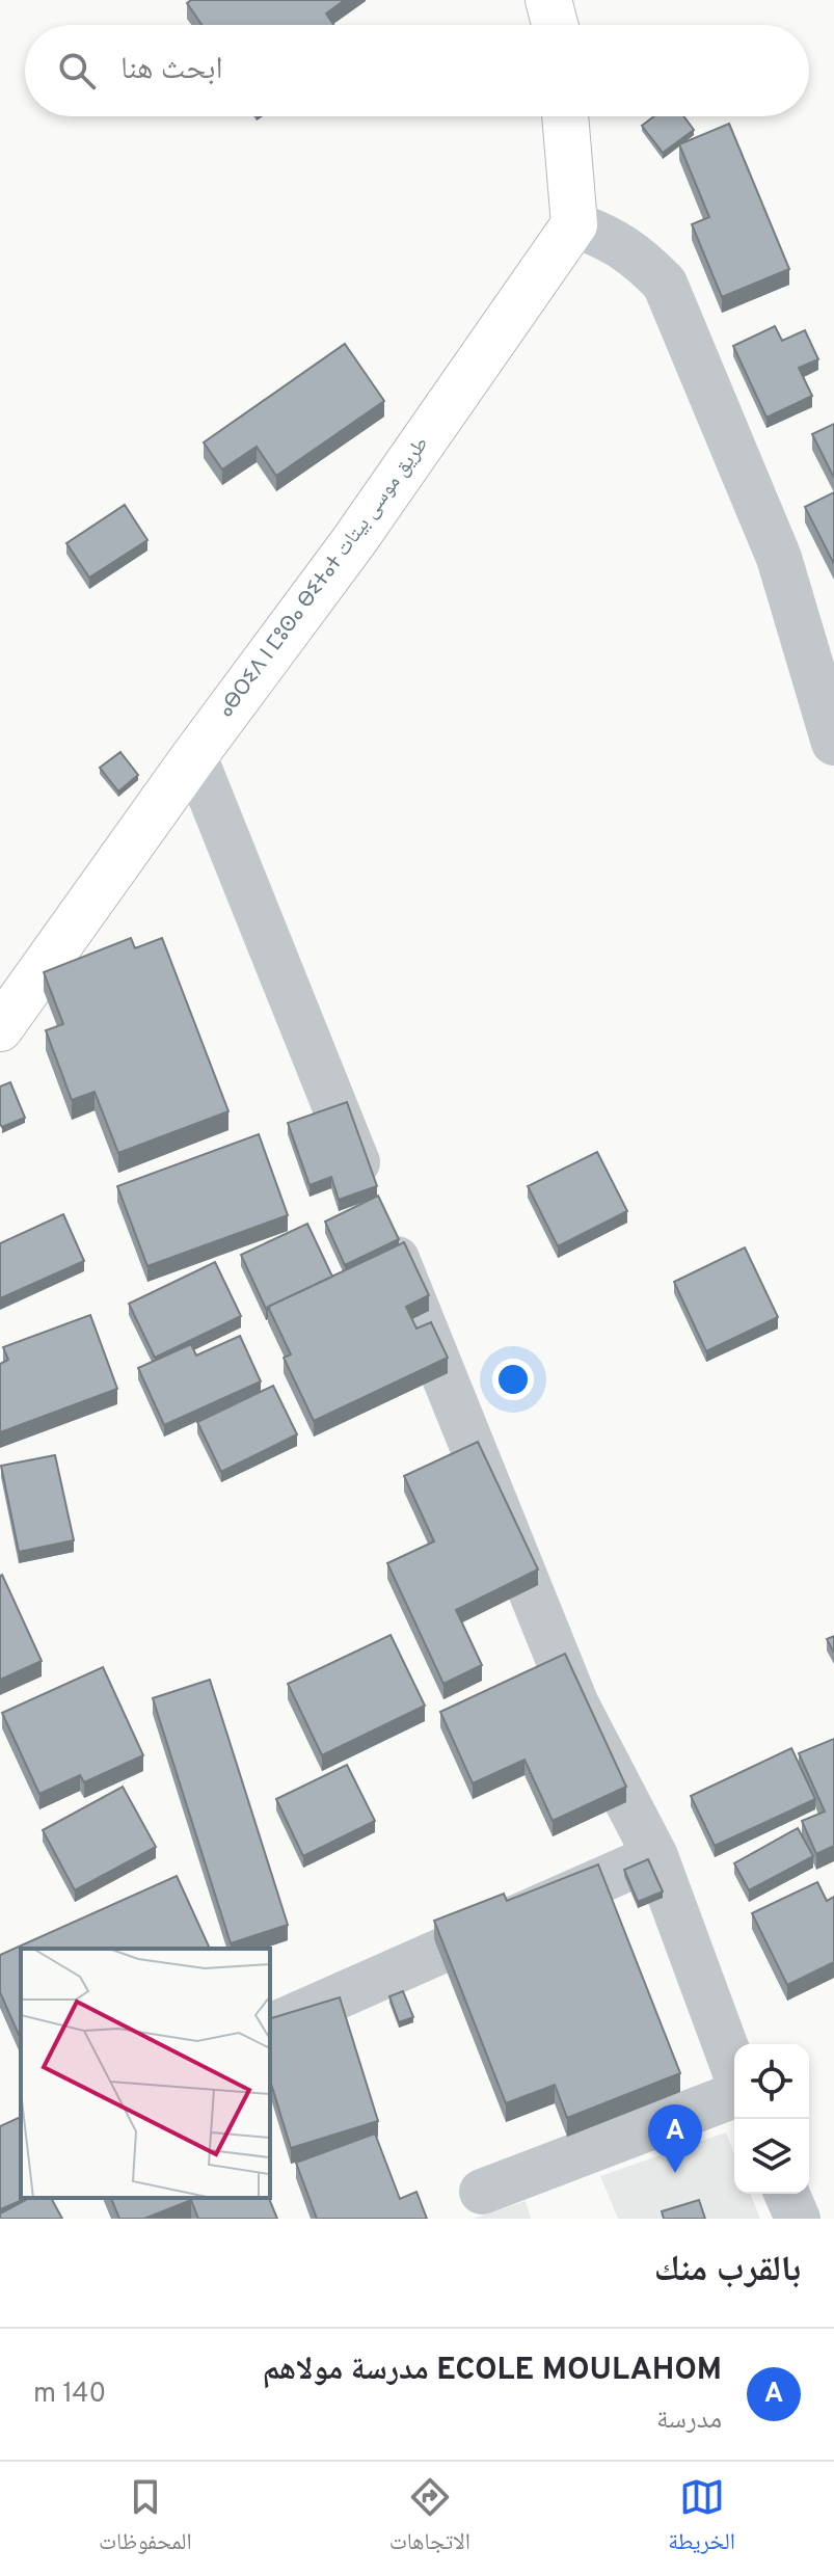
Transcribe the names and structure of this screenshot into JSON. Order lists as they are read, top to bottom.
{
  "streets": {
    "street": ["ⴰⴱⵔⵉⴷ ⵏ ⵎⵓⵙⴰ ⴱⵉⵜⴰⵜ طريق موسى بيتات"]
  },
  "page": {
    "search": "ابحث هنا",
    "pins": "A",
    "heading": "بالقرب منك",
    "list": [
      {
        "mark": "A",
        "name": "ECOLE MOULAHOM مدرسة مولاهم",
        "note": "مدرسة",
        "value": "140 m"
      }
    ],
    "nav": ["الخريطة", "الاتجاهات", "المحفوظات"]
  }
}
